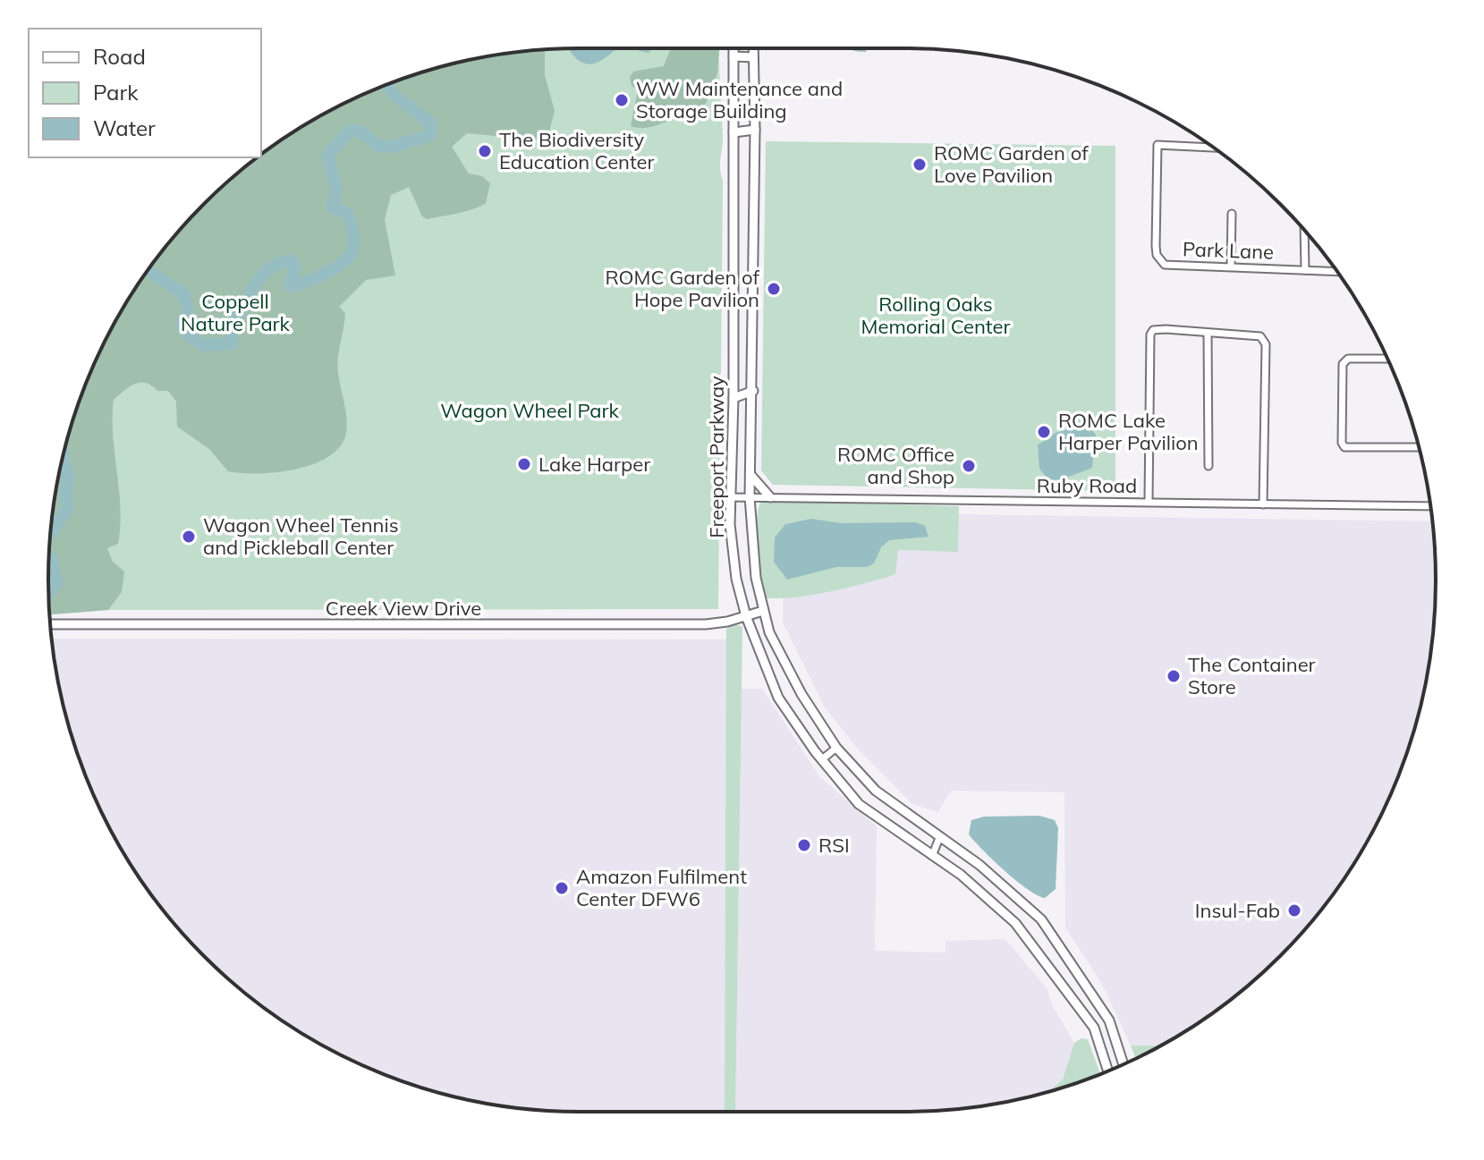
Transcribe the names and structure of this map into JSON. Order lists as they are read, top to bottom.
{
  "streets": {
    "main road": ["Freeport Parkway", "Creek View Drive"],
    "street": ["Park Lane", "Ruby Road"]
  },
  "crossings": [
    ["Freeport Parkway", "Ruby Road"],
    ["Freeport Parkway", "Creek View Drive"]
  ],
  "parks": ["Coppell Nature Park", "Rolling Oaks Memorial Center", "Wagon Wheel Park"],
  "places": [
    "WW Maintenance and Storage Building",
    "The Biodiversity Education Center",
    "ROMC Garden of Love Pavilion",
    "ROMC Garden of Hope Pavilion",
    "ROMC Lake Harper Pavilion",
    "Lake Harper",
    "ROMC Office and Shop",
    "Wagon Wheel Tennis and Pickleball Center",
    "The Container Store",
    "RSI",
    "Amazon Fulfilment Center DFW6",
    "Insul-Fab"
  ],
  "legend": ["Road", "Park", "Water"]
}
